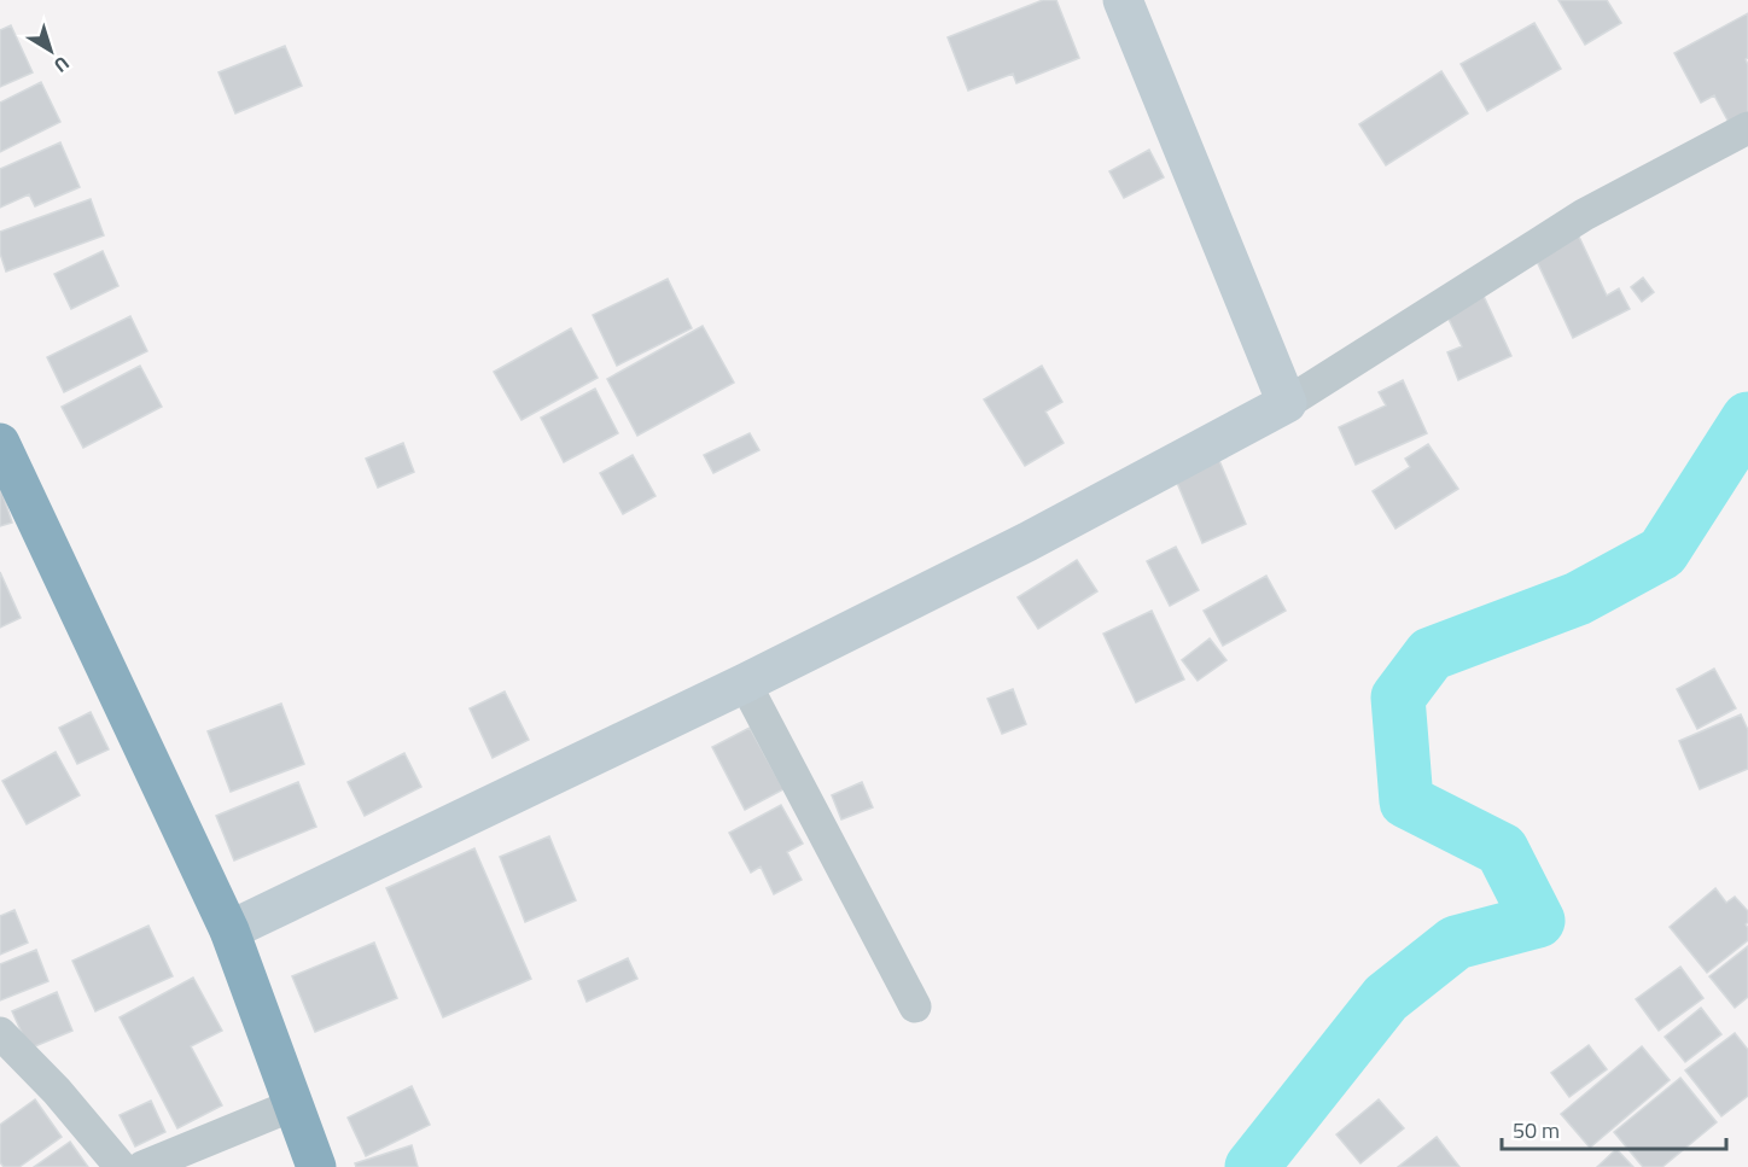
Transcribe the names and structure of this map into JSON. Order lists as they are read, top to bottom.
{
  "scale_bar": "50 m",
  "north": "bottom right"
}
